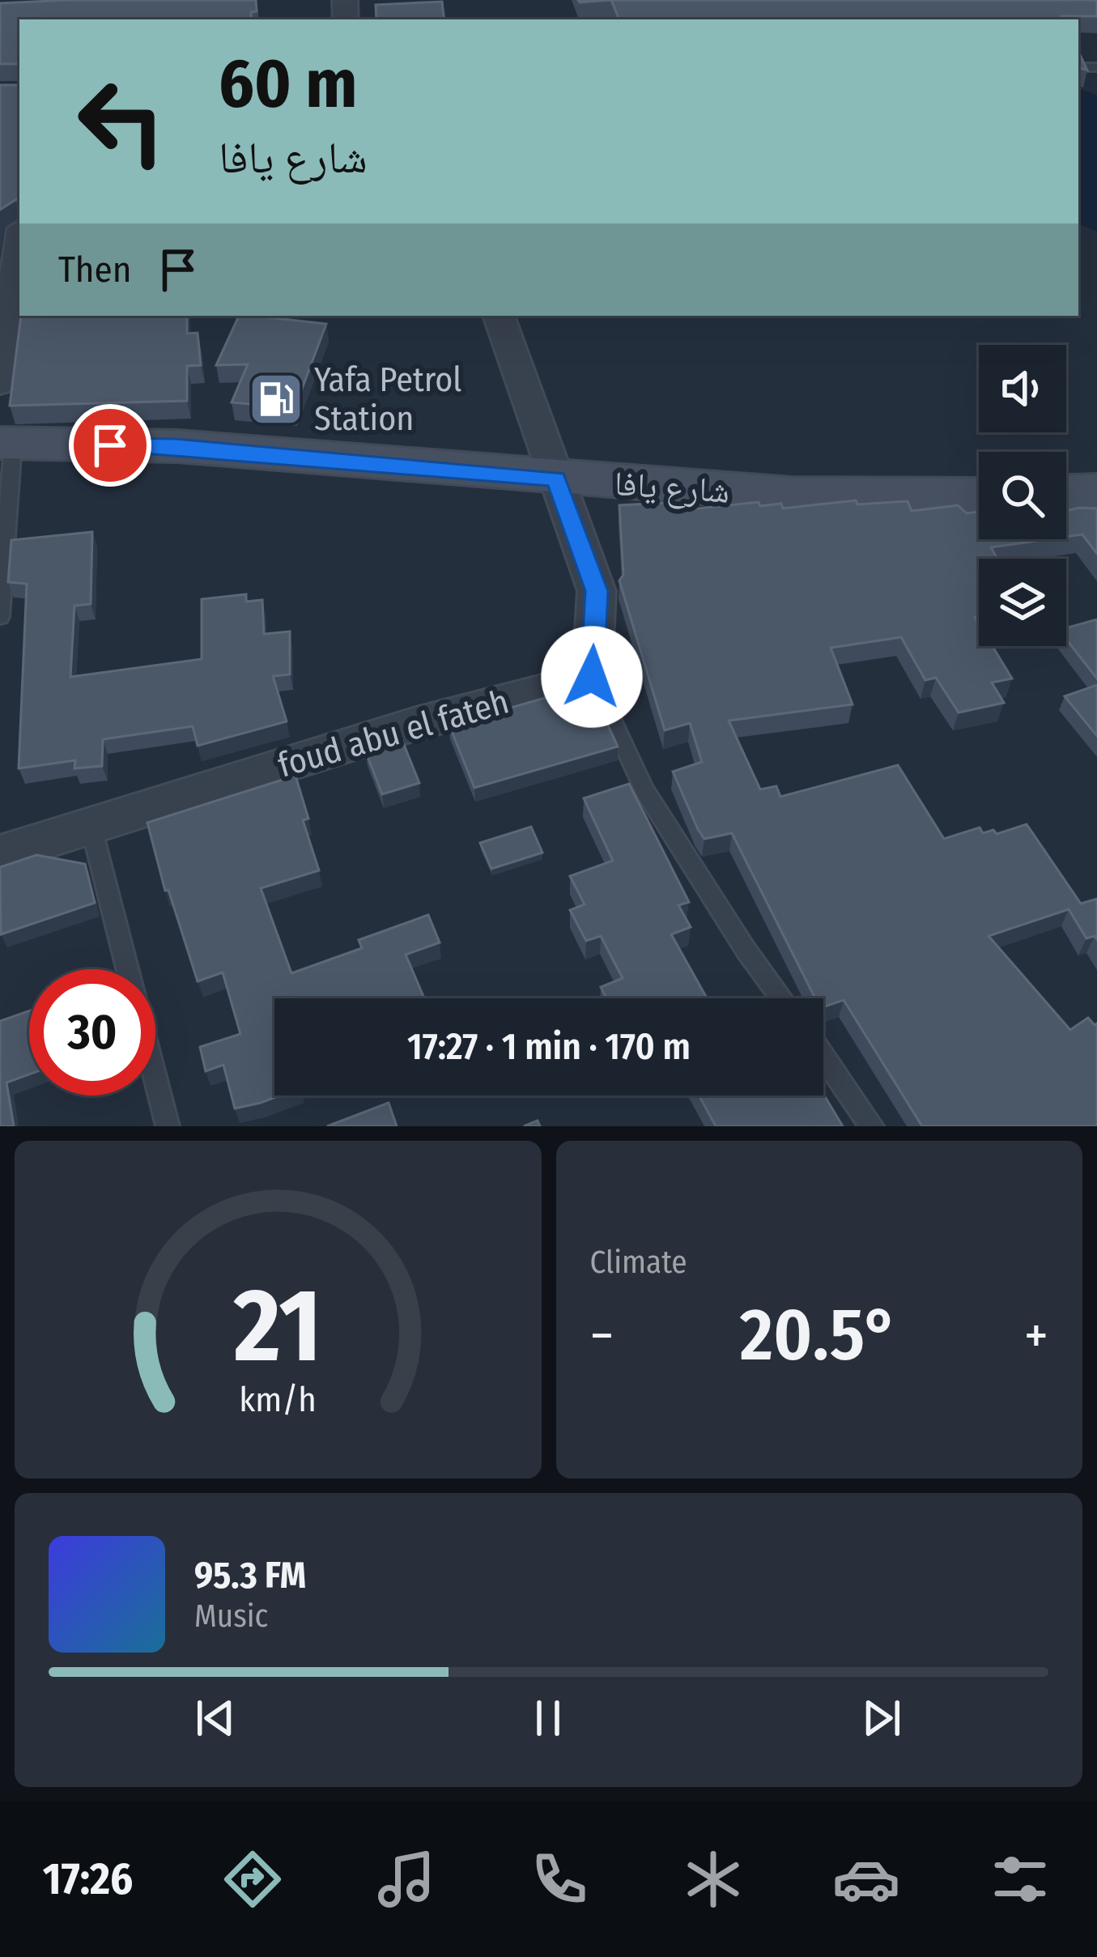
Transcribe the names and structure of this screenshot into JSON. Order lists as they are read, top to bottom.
{
  "streets": {
    "street": ["شارع يافا", "foud abu el fateh"]
  },
  "places": {
    "fuel station": ["Yafa Petrol Station"]
  },
  "page": {
    "turn": ["60 m", "شارع يافا"],
    "then": "Then",
    "limit": "30",
    "trip": "17:27 · 1 min · 170 m",
    "tile": "Climate",
    "heat": ["−", "20.5°", "+"],
    "song": ["95.3 FM", "Music"],
    "tabs": "17:26",
    "gauge": ["21", "km/h"]
  }
}
